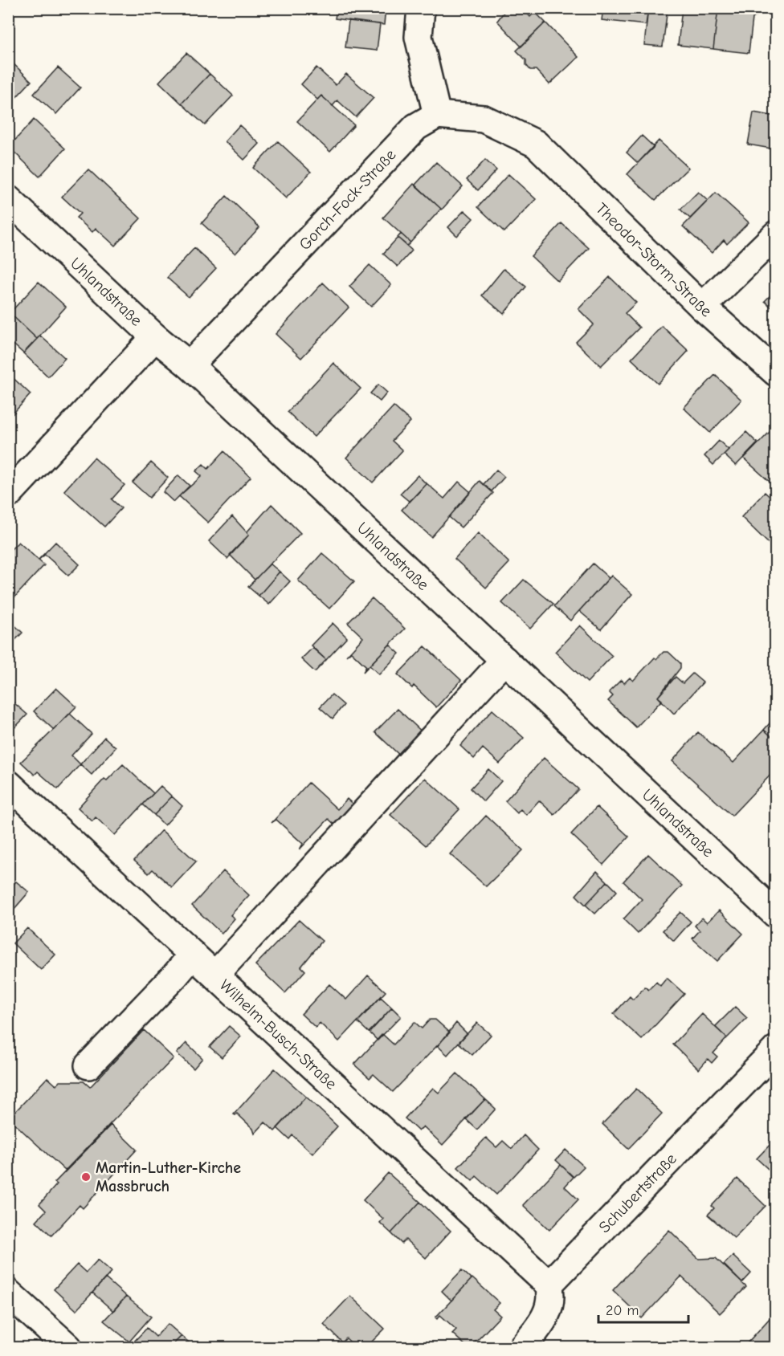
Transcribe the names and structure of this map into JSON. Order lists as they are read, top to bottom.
{
  "streets": {
    "street": [
      "Gorch-Fock-Straße",
      "Theodor-Storm-Straße",
      "Uhlandstraße",
      "Wilhelm-Busch-Straße",
      "Schubertstraße"
    ]
  },
  "crossings": [
    ["Gorch-Fock-Straße", "Theodor-Storm-Straße"],
    ["Gorch-Fock-Straße", "Uhlandstraße"],
    ["Wilhelm-Busch-Straße", "Schubertstraße"]
  ],
  "places": ["Martin-Luther-Kirche Massbruch"],
  "scale_bar": "20 m"
}
